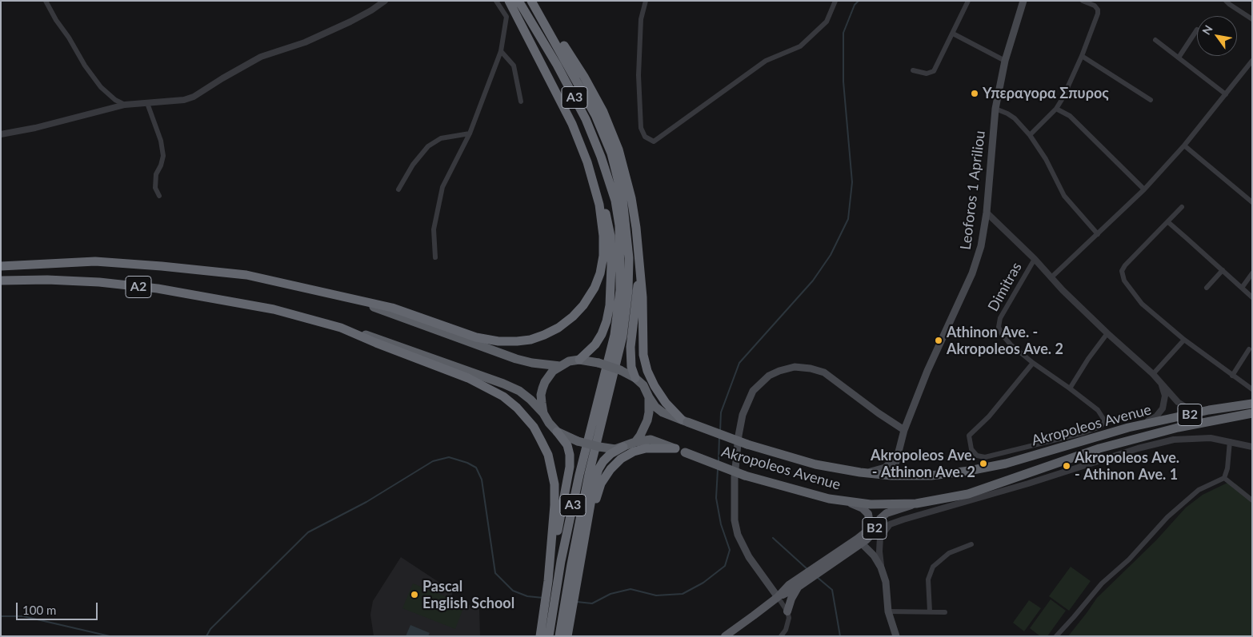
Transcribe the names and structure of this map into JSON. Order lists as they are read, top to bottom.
{
  "streets": {
    "highway": [
      "A3",
      "A2",
      "B2",
      "Akropoleos Avenue"
    ],
    "main road": ["Leoforos 1 Apriliou"],
    "street": ["Dimitras"]
  },
  "crossings": [
    ["Leoforos 1 Apriliou", "Akropoleos Avenue"],
    ["A2", "B2"],
    ["B2", "Akropoleos Avenue"]
  ],
  "places": [
    "Υπεραγορα Σπυρος",
    "Athinon Ave. - Akropoleos Ave. 2",
    "Akropoleos Ave. - Athinon Ave. 2",
    "Akropoleos Ave. - Athinon Ave. 1",
    "Pascal English School"
  ],
  "scale_bar": "100 m",
  "north": "top left"
}
